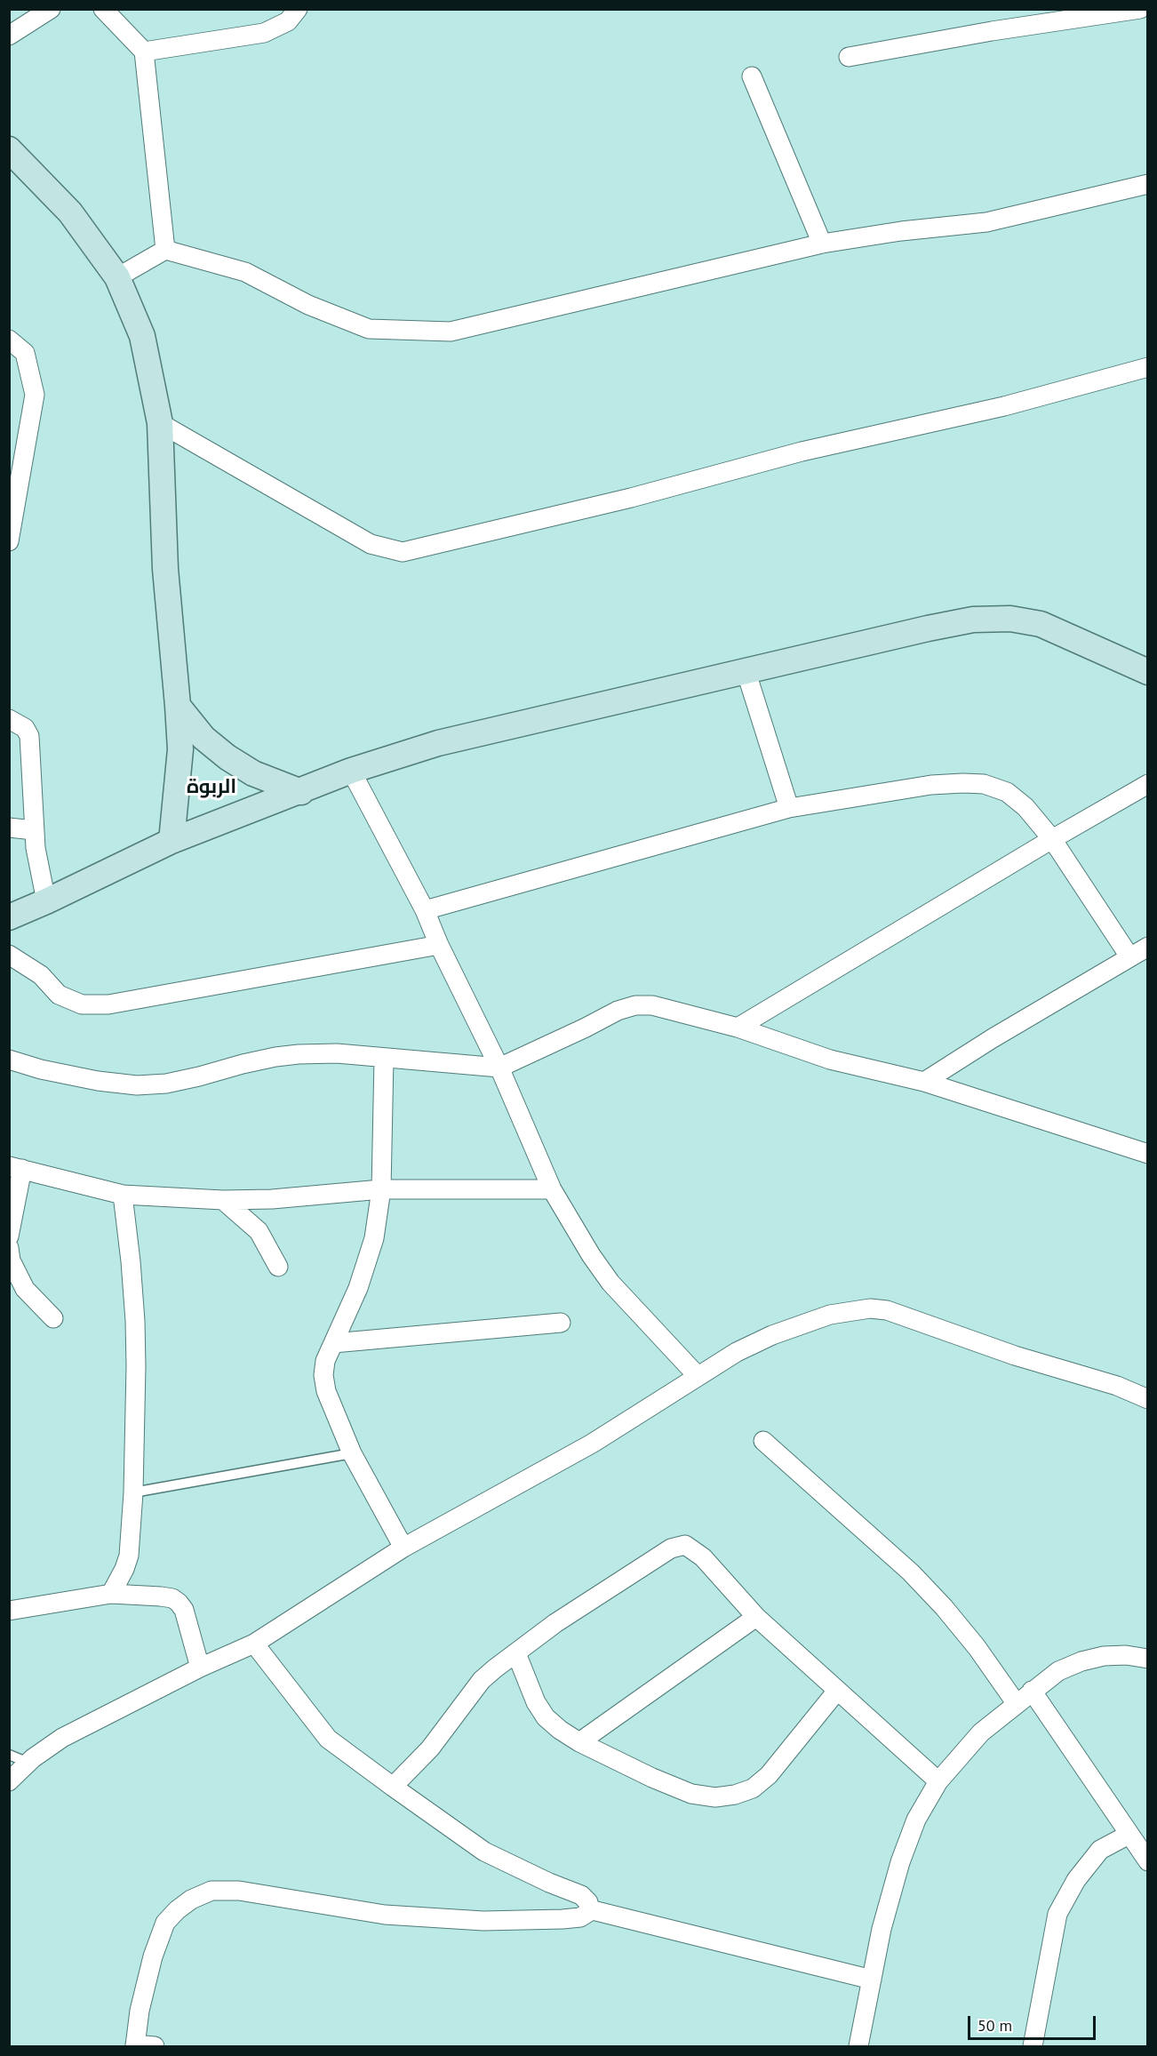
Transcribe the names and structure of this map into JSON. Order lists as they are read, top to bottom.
{
  "districts": ["الربوة"],
  "scale_bar": "50 m"
}
